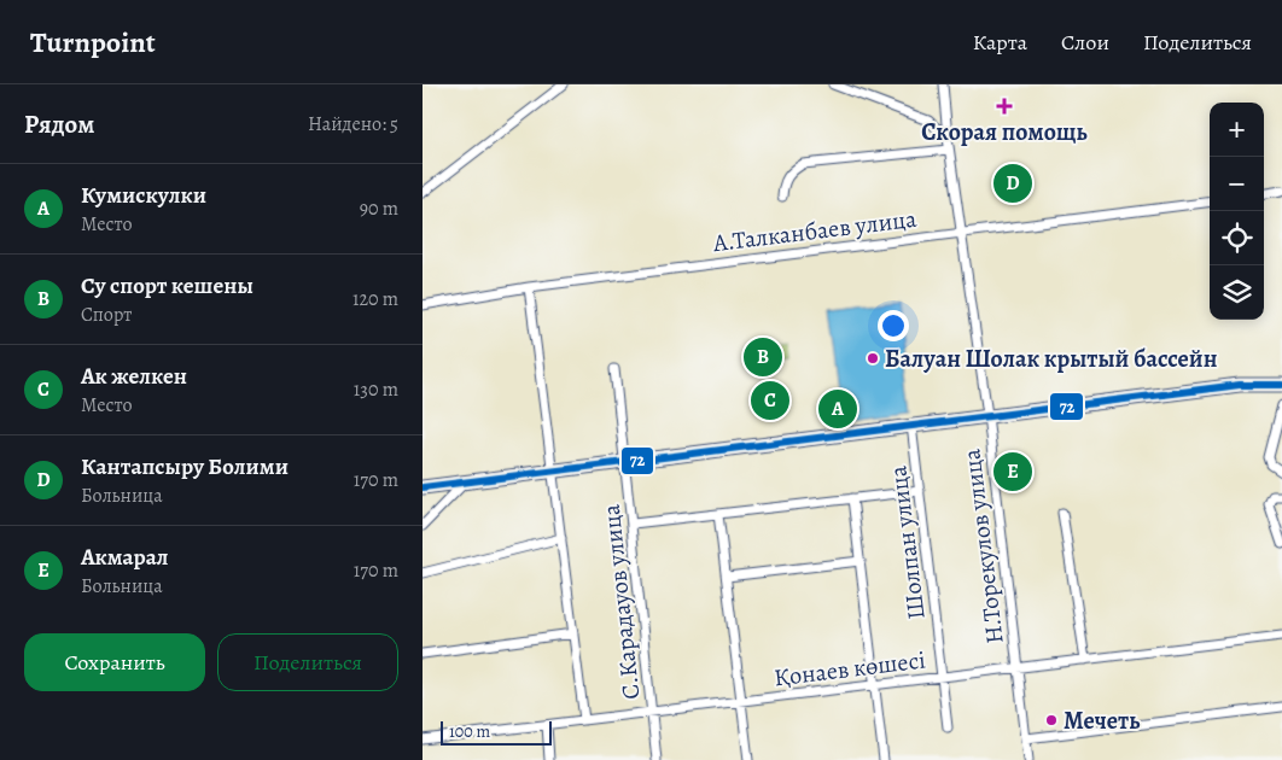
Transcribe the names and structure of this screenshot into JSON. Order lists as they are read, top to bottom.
{
  "streets": {
    "street": [
      "А.Талканбаев улица",
      "Шолпан улица",
      "Н.Торекулов улица",
      "С.Карадауов улица",
      "Қонаев көшесі"
    ]
  },
  "crossings": [
    ["А.Талканбаев улица", "Н.Торекулов улица"],
    ["Шолпан улица", "Қонаев көшесі"],
    ["Н.Торекулов улица", "Қонаев көшесі"],
    ["С.Карадауов улица", "Қонаев көшесі"]
  ],
  "places": {
    "health": ["Скорая помощь"],
    "other": ["Балуан Шолак крытый бассейн", "Мечеть"]
  },
  "lines": ["transit line 72"],
  "scale_bar": "100 m",
  "page": {
    "header": "Turnpoint",
    "nav": ["Карта", "Слои", "Поделиться"],
    "heading": ["Рядом", "Найдено: 5"],
    "map_buttons": ["+", "−"],
    "pins": [
      "D",
      "B",
      "C",
      "A",
      "E"
    ],
    "list": [
      {
        "mark": "A",
        "name": "Кумискулки",
        "note": "Место",
        "value": "90 m"
      },
      {
        "mark": "B",
        "name": "Су спорт кешены",
        "note": "Спорт",
        "value": "120 m"
      },
      {
        "mark": "C",
        "name": "Ак желкен",
        "note": "Место",
        "value": "130 m"
      },
      {
        "mark": "D",
        "name": "Кантапсыру Болими",
        "note": "Больница",
        "value": "170 m"
      },
      {
        "mark": "E",
        "name": "Акмарал",
        "note": "Больница",
        "value": "170 m"
      }
    ],
    "buttons": ["Сохранить", "Поделиться"],
    "scale": "100 m"
  }
}
